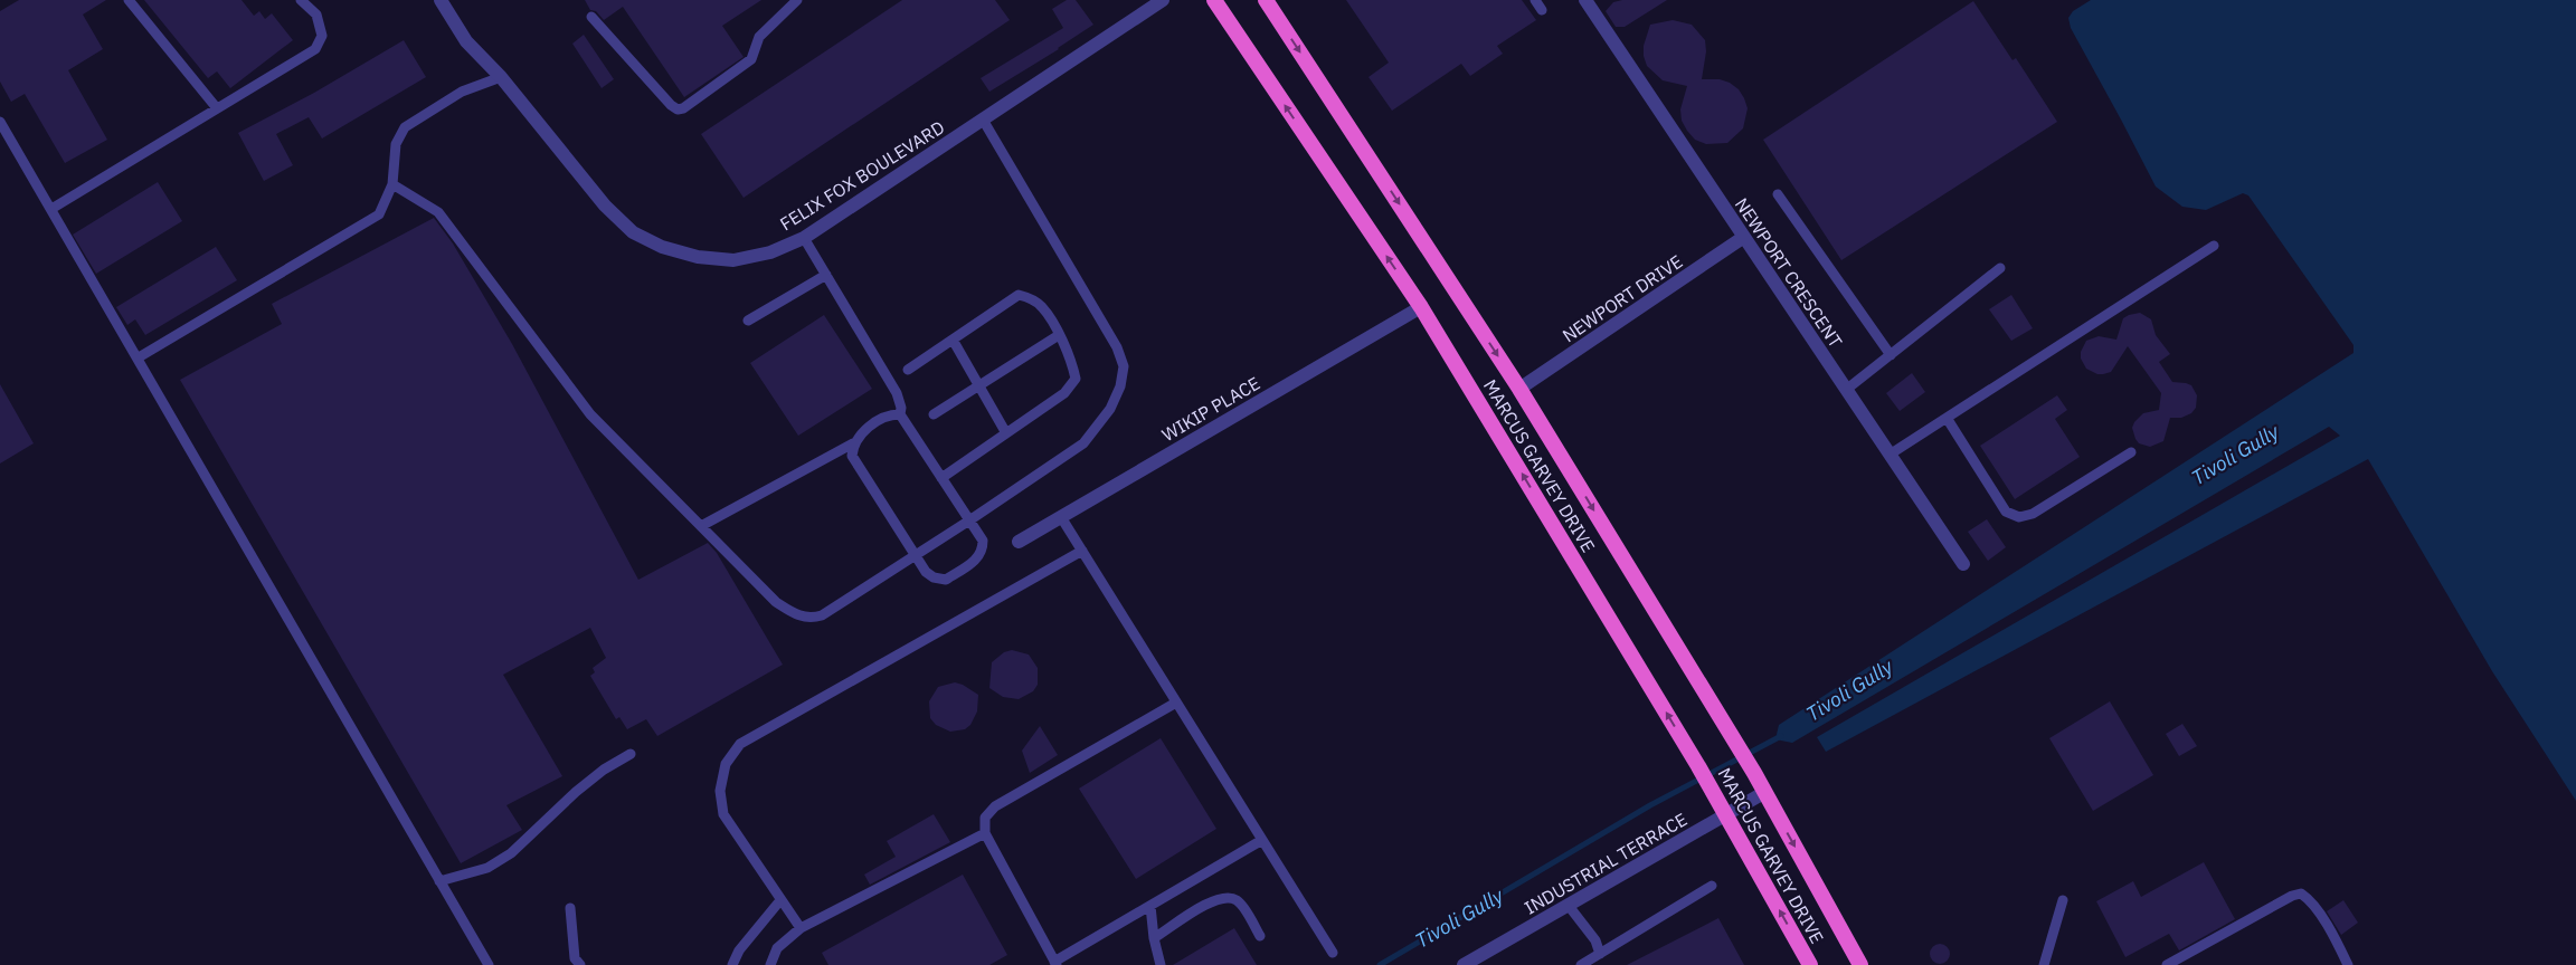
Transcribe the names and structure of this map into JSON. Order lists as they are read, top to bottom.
{
  "streets": {
    "highway": ["MARCUS GARVEY DRIVE"],
    "street": [
      "FELIX FOX BOULEVARD",
      "NEWPORT CRESCENT",
      "NEWPORT DRIVE",
      "WIKIP PLACE",
      "INDUSTRIAL TERRACE"
    ]
  },
  "crossings": [
    ["NEWPORT CRESCENT", "NEWPORT DRIVE"],
    ["NEWPORT DRIVE", "MARCUS GARVEY DRIVE"],
    ["WIKIP PLACE", "MARCUS GARVEY DRIVE"],
    ["MARCUS GARVEY DRIVE", "INDUSTRIAL TERRACE"]
  ],
  "water": ["Tivoli Gully"]
}
